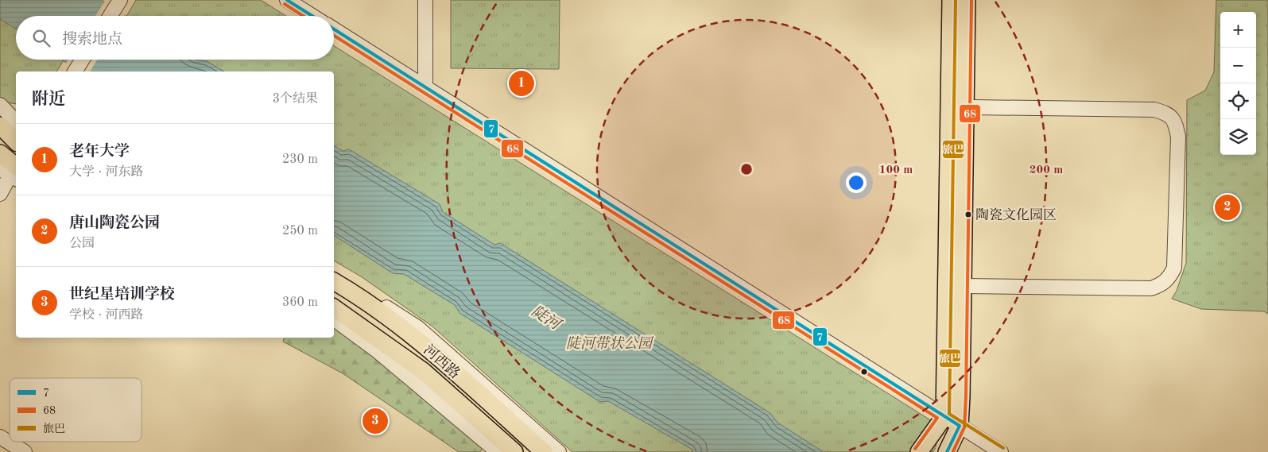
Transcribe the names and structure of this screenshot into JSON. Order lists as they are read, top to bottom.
{
  "streets": {
    "main road": ["河西路"]
  },
  "water": ["陡河"],
  "parks": ["陡河带状公园"],
  "places": ["陶瓷文化园区"],
  "lines": ["transit line 7", "transit line 68", "transit line 旅巴"],
  "legend": ["7", "68", "旅巴"],
  "page": {
    "map_buttons": ["+", "−"],
    "search": "搜索地点",
    "pins": ["1", "2", "3"],
    "heading": ["附近", "3个结果"],
    "list": [
      {
        "mark": "1",
        "name": "老年大学",
        "note": "大学 · 河东路",
        "value": "230 m"
      },
      {
        "mark": "2",
        "name": "唐山陶瓷公园",
        "note": "公园",
        "value": "250 m"
      },
      {
        "mark": "3",
        "name": "世纪星培训学校",
        "note": "学校 · 河西路",
        "value": "360 m"
      }
    ]
  },
  "rings": ["100 m", "200 m"]
}
